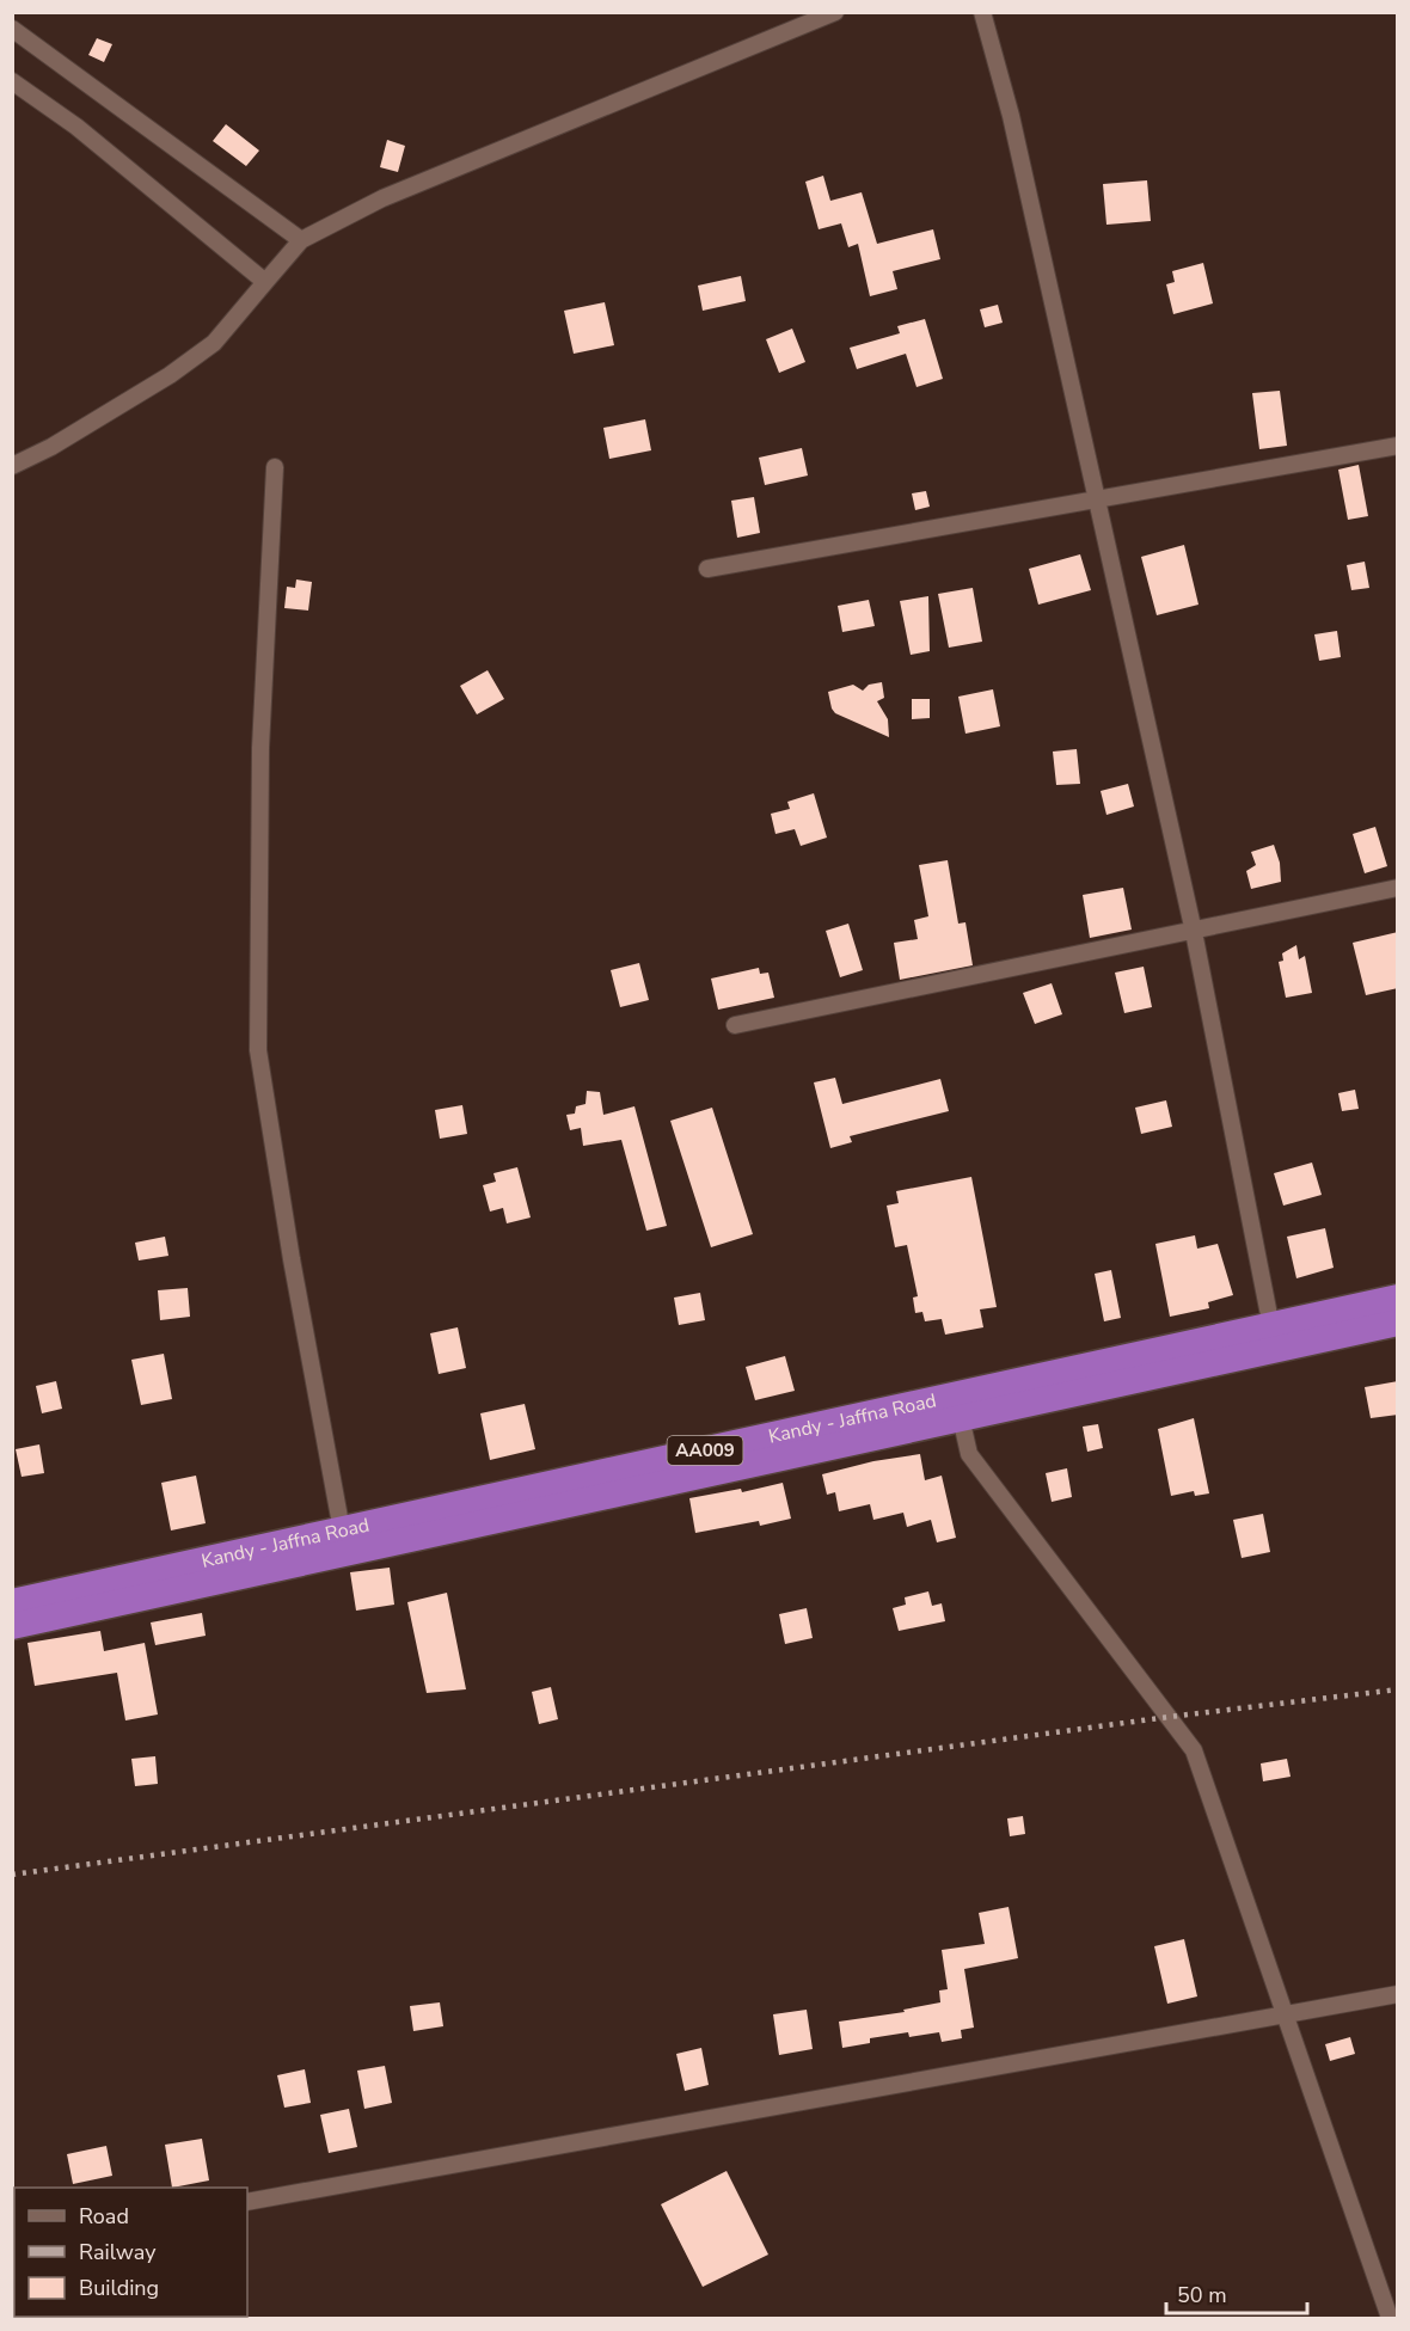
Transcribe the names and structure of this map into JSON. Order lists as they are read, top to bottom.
{
  "streets": {
    "highway": ["Kandy - Jaffna Road", "AA009"]
  },
  "legend": ["Road", "Railway", "Building"],
  "scale_bar": "50 m"
}
